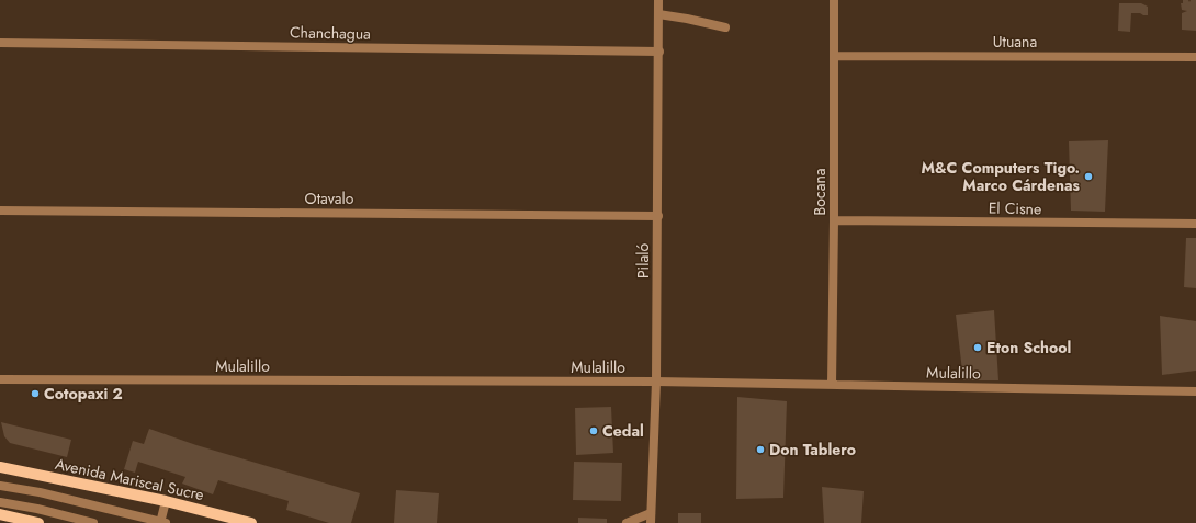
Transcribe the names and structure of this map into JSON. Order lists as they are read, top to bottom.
{
  "streets": {
    "main road": ["Avenida Mariscal Sucre"],
    "street": [
      "Chanchagua",
      "Utuana",
      "Bocana",
      "Otavalo",
      "El Cisne",
      "Pilaló",
      "Mulalillo"
    ]
  },
  "crossings": [
    ["Chanchagua", "Pilaló"],
    ["Utuana", "Bocana"],
    ["Bocana", "El Cisne"],
    ["Bocana", "Mulalillo"],
    ["Otavalo", "Pilaló"],
    ["Pilaló", "Mulalillo"]
  ],
  "places": [
    "M&C Computers Tigo. Marco Cárdenas",
    "Eton School",
    "Cotopaxi 2",
    "Cedal",
    "Don Tablero"
  ]
}
